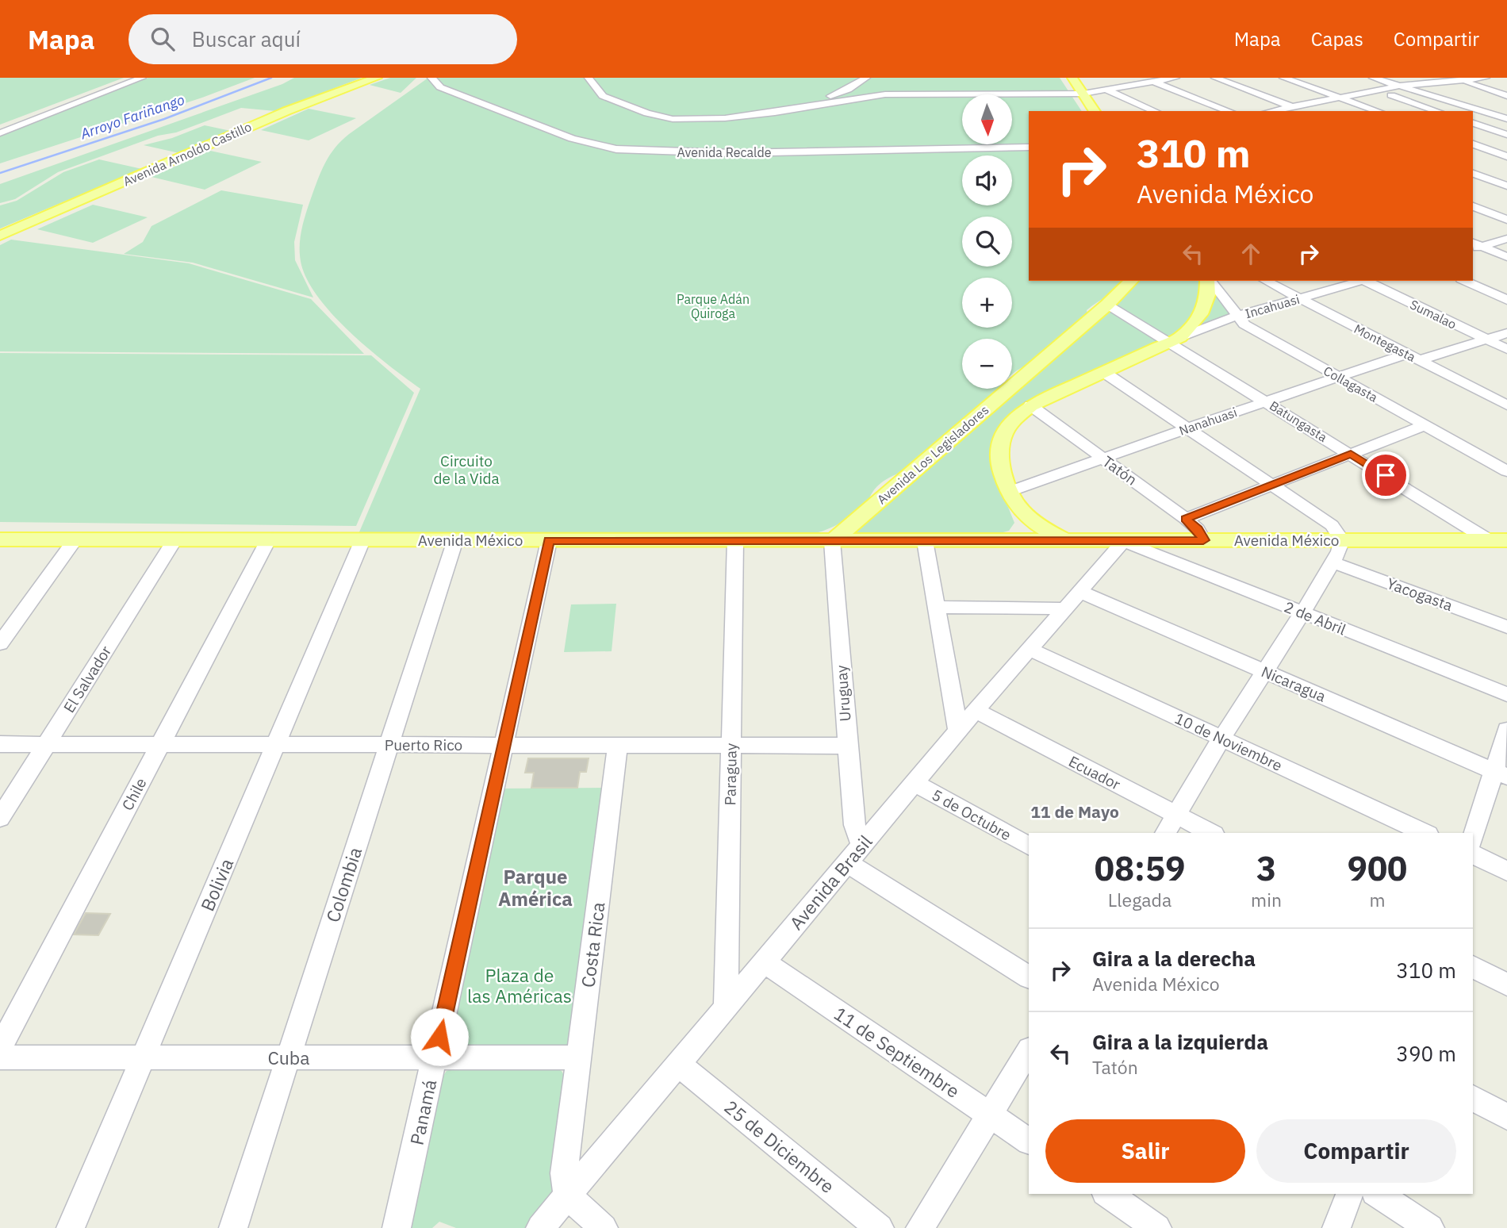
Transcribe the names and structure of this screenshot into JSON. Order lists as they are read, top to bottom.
{
  "streets": {
    "main road": ["Avenida Arnoldo Castillo", "Avenida Los Legisladores", "Avenida México"],
    "street": [
      "Avenida Recalde",
      "Incahuasi",
      "Sumalao",
      "Montegasta",
      "Collagasta",
      "Nanahuasi",
      "Batungasta",
      "Tatón",
      "Yacogasta",
      "2 de Abril",
      "El Salvador",
      "Nicaragua",
      "Uruguay",
      "10 de Noviembre",
      "Puerto Rico",
      "Ecuador",
      "Paraguay",
      "Chile",
      "5 de Octubre",
      "Avenida Brasil",
      "Bolivia",
      "Colombia",
      "Costa Rica",
      "11 de Septiembre",
      "Cuba",
      "Panamá",
      "25 de Diciembre"
    ]
  },
  "crossings": [
    ["Incahuasi", "Montegasta"],
    ["Incahuasi", "Collagasta"],
    ["Incahuasi", "Batungasta"],
    ["Incahuasi", "Avenida Los Legisladores"],
    ["Sumalao", "Nanahuasi"],
    ["Montegasta", "Nanahuasi"],
    ["Collagasta", "Nanahuasi"],
    ["Nanahuasi", "Batungasta"],
    ["Nanahuasi", "Avenida Los Legisladores"],
    ["Nanahuasi", "Tatón"],
    ["Batungasta", "Avenida Los Legisladores"],
    ["Batungasta", "Avenida México"],
    ["Avenida Los Legisladores", "Tatón"],
    ["Avenida Los Legisladores", "Avenida México"],
    ["Avenida Los Legisladores", "Uruguay"],
    ["Tatón", "Avenida México"],
    ["Avenida México", "2 de Abril"],
    ["Avenida México", "El Salvador"],
    ["Avenida México", "Uruguay"],
    ["Avenida México", "Paraguay"],
    ["Avenida México", "Chile"],
    ["Avenida México", "Avenida Brasil"],
    ["Avenida México", "Bolivia"],
    ["Avenida México", "Colombia"],
    ["Avenida México", "Panamá"],
    ["2 de Abril", "Avenida Brasil"],
    ["El Salvador", "Puerto Rico"],
    ["Nicaragua", "Avenida Brasil"],
    ["Uruguay", "Puerto Rico"],
    ["Uruguay", "Avenida Brasil"],
    ["10 de Noviembre", "Avenida Brasil"],
    ["Puerto Rico", "Paraguay"],
    ["Puerto Rico", "Chile"],
    ["Puerto Rico", "Bolivia"],
    ["Puerto Rico", "Colombia"],
    ["Puerto Rico", "Costa Rica"],
    ["Puerto Rico", "Panamá"],
    ["Ecuador", "Avenida Brasil"],
    ["Paraguay", "Avenida Brasil"],
    ["5 de Octubre", "Avenida Brasil"],
    ["Avenida Brasil", "Costa Rica"],
    ["Avenida Brasil", "11 de Septiembre"],
    ["Avenida Brasil", "25 de Diciembre"],
    ["Bolivia", "Cuba"],
    ["Colombia", "Cuba"],
    ["Costa Rica", "Cuba"],
    ["Cuba", "Panamá"]
  ],
  "districts": ["11 de Mayo", "Parque América"],
  "water": ["Arroyo Fariñango"],
  "parks": ["Parque Adán Quiroga", "Circuito de la Vida", "Plaza de las Américas"],
  "north": "bottom",
  "page": {
    "header": "Mapa",
    "search": "Buscar aquí",
    "nav": ["Mapa", "Capas", "Compartir"],
    "map_buttons": ["+", "−"],
    "turn": ["310 m", "Avenida México"],
    "eta": [
      "08:59",
      "Llegada",
      "3",
      "min",
      "900",
      "m"
    ],
    "list": [
      {
        "name": "Gira a la derecha",
        "note": "Avenida México",
        "value": "310 m"
      },
      {
        "name": "Gira a la izquierda",
        "note": "Tatón",
        "value": "390 m"
      }
    ],
    "buttons": ["Salir", "Compartir"]
  }
}
